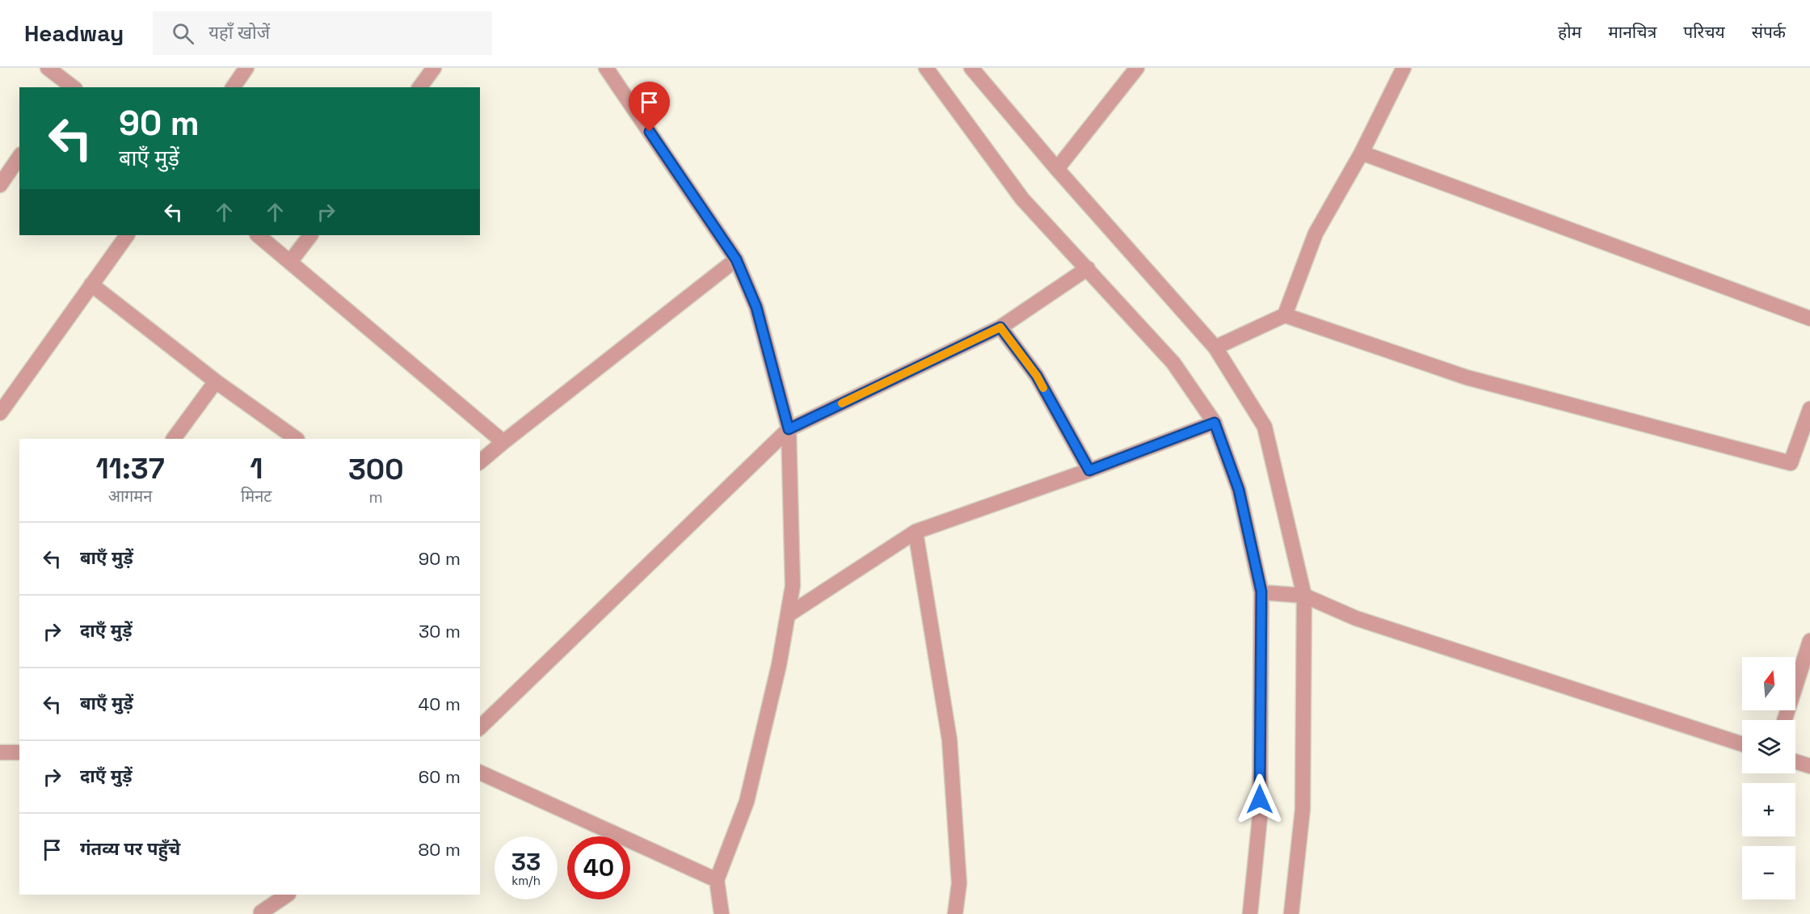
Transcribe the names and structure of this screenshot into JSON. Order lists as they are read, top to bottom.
{
  "north": "top",
  "page": {
    "header": "Headway",
    "search": "यहाँ खोजें",
    "nav": [
      "होम",
      "मानचित्र",
      "परिचय",
      "संपर्क"
    ],
    "turn": ["90 m", "बाएँ मुड़ें"],
    "eta": [
      "11:37",
      "आगमन",
      "1",
      "मिनट",
      "300",
      "m"
    ],
    "list": [
      {
        "name": "बाएँ मुड़ें",
        "value": "90 m"
      },
      {
        "name": "दाएँ मुड़ें",
        "value": "30 m"
      },
      {
        "name": "बाएँ मुड़ें",
        "value": "40 m"
      },
      {
        "name": "दाएँ मुड़ें",
        "value": "60 m"
      },
      {
        "name": "गंतव्य पर पहुँचे",
        "value": "80 m"
      }
    ],
    "map_buttons": ["+", "−"],
    "speed": "33 km/h",
    "limit": "40"
  }
}
